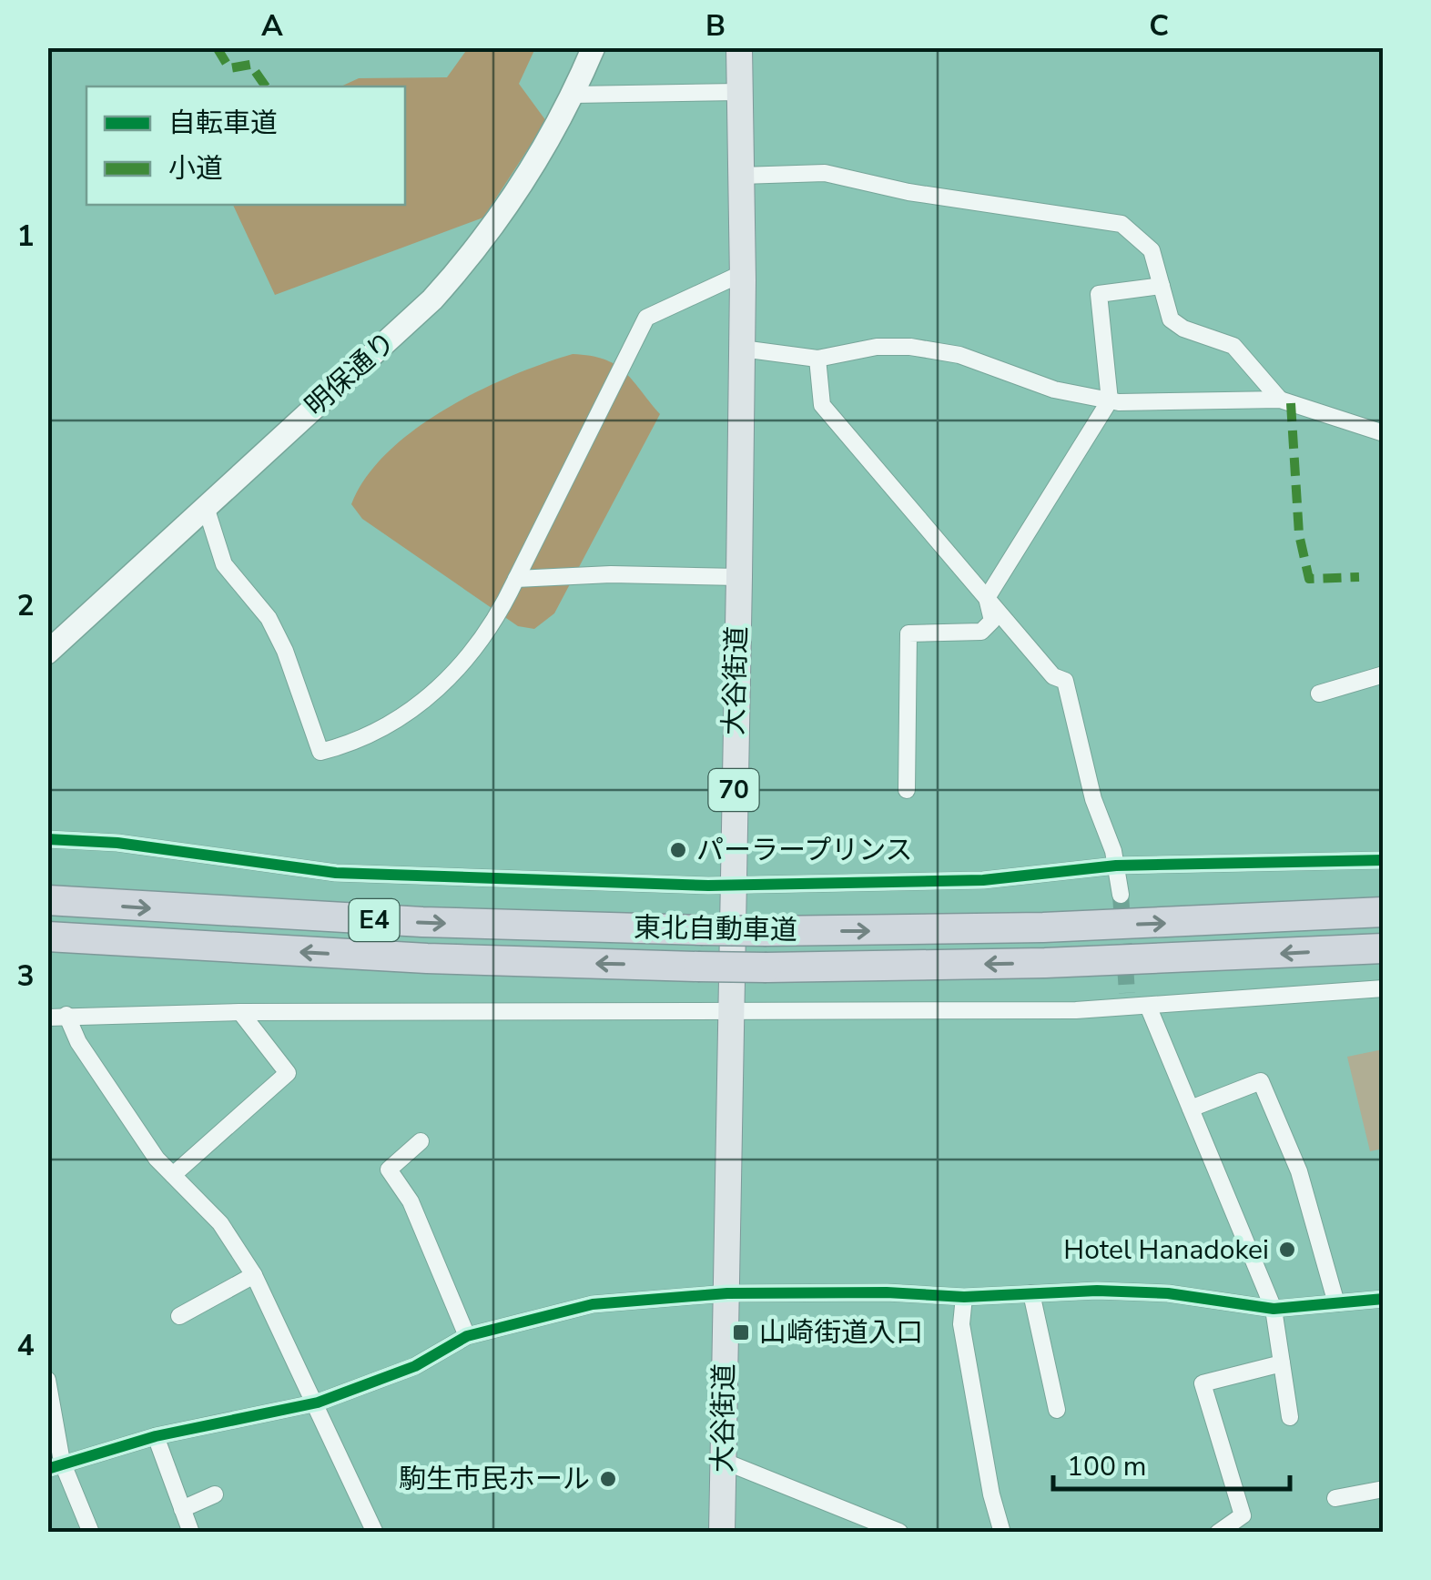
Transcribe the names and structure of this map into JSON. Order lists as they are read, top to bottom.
{
  "streets": {
    "highway": ["E4", "東北自動車道"],
    "main road": ["大谷街道", "70"],
    "street": ["明保通り"]
  },
  "places": {
    "other": ["パーラープリンス", "Hotel Hanadokei", "駒生市民ホール"],
    "transit": ["山崎街道入口"]
  },
  "legend": ["自転車道", "小道"],
  "scale_bar": "100 m",
  "grid": {
    "columns": ["A", "B", "C"],
    "rows": [
      "1",
      "2",
      "3",
      "4"
    ]
  }
}
